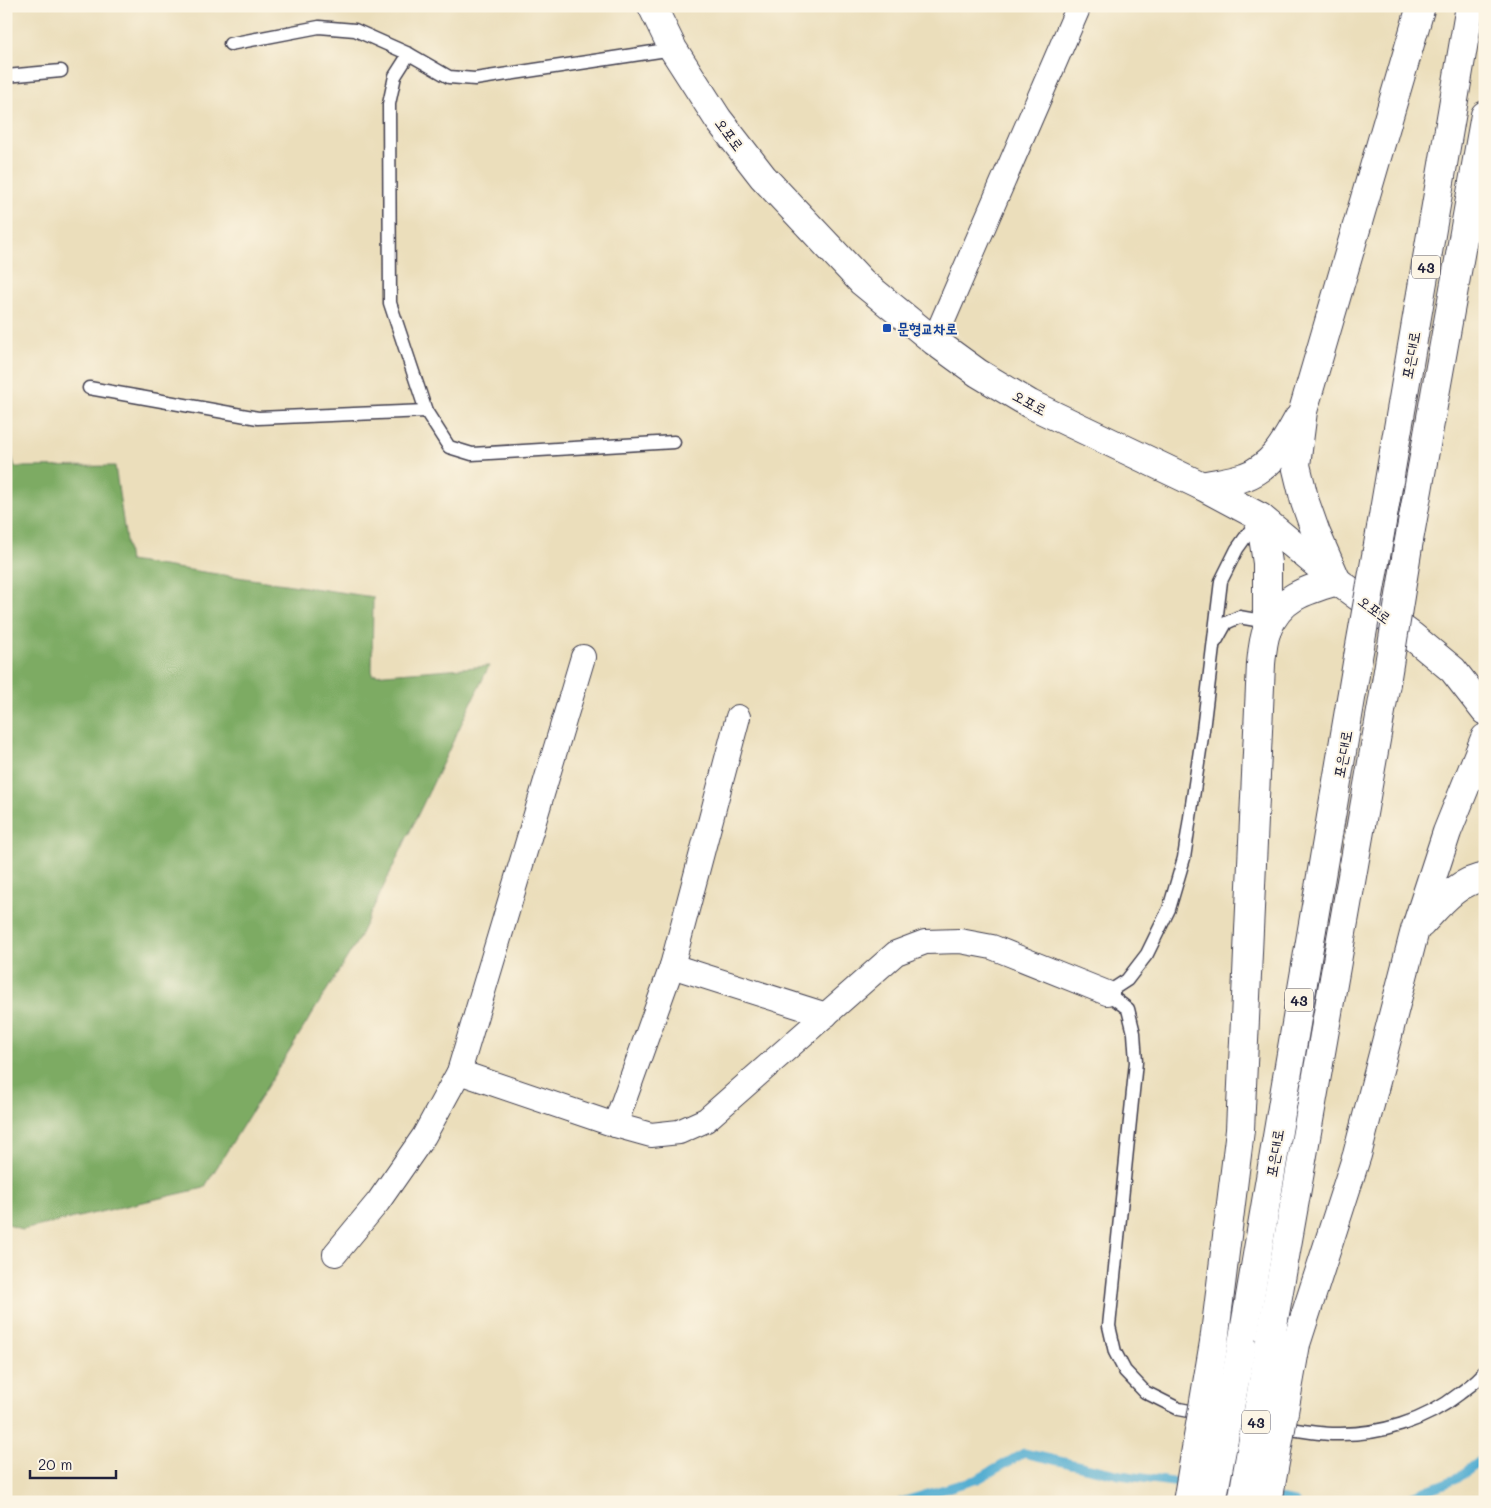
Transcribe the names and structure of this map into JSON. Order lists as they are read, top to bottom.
{
  "streets": {
    "main road": ["오포로", "43", "포은대로"]
  },
  "crossings": [
    ["43", "포은대로"]
  ],
  "places": {
    "transit": ["문형교차로"]
  },
  "scale_bar": "20 m"
}
